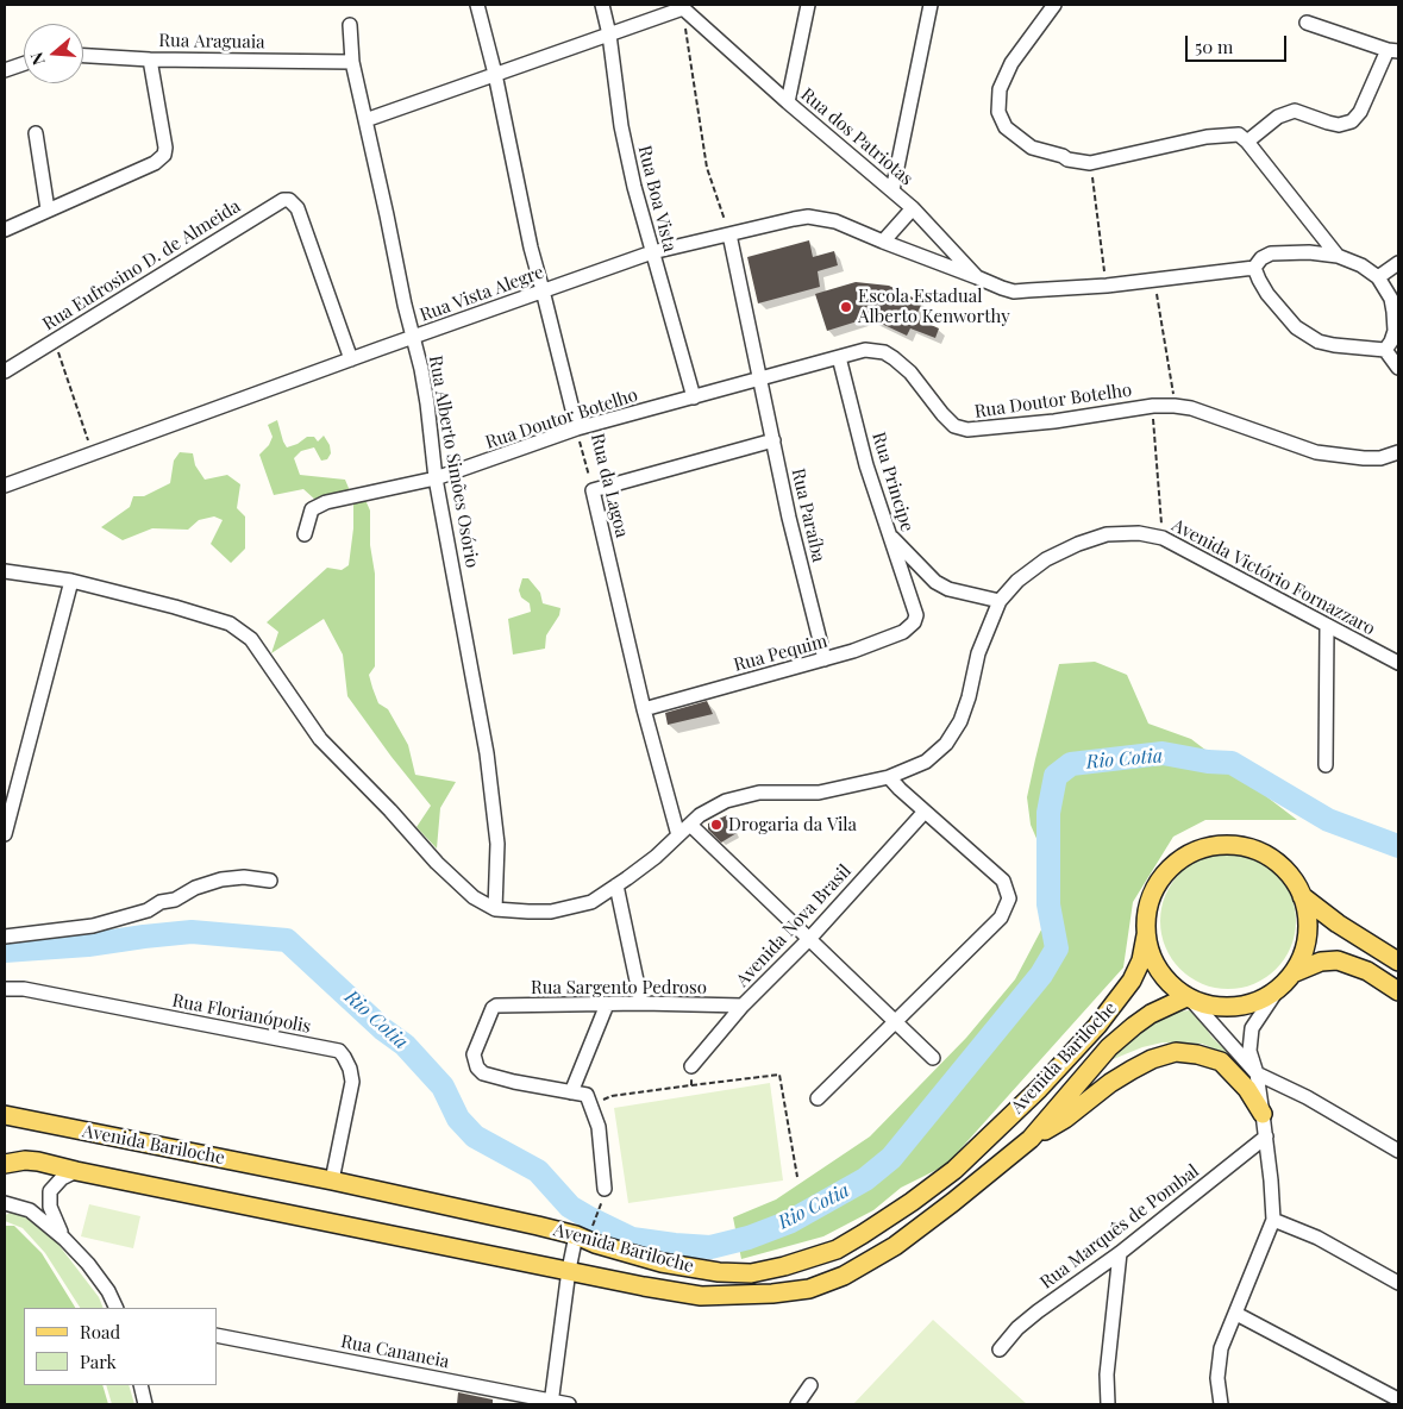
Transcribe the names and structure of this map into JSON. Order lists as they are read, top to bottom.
{
  "streets": {
    "main road": ["Avenida Bariloche"],
    "street": [
      "Rua Araguaia",
      "Rua dos Patriotas",
      "Rua Boa Vista",
      "Rua Eufrosino D. de Almeida",
      "Rua Vista Alegre",
      "Rua Doutor Botelho",
      "Rua Alberto Simões Osório",
      "Rua Principe",
      "Rua da Lagoa",
      "Rua Paraíba",
      "Avenida Victório Fornazzaro",
      "Rua Pequim",
      "Avenida Nova Brasil",
      "Rua Sargento Pedroso",
      "Rua Florianópolis",
      "Rua Marquês de Pombal",
      "Rua Cananeia"
    ]
  },
  "crossings": [
    ["Rua Araguaia", "Rua Alberto Simões Osório"],
    ["Rua dos Patriotas", "Rua Vista Alegre"],
    ["Rua Boa Vista", "Rua Vista Alegre"],
    ["Rua Boa Vista", "Rua Doutor Botelho"],
    ["Rua Eufrosino D. de Almeida", "Rua Vista Alegre"],
    ["Rua Vista Alegre", "Rua Alberto Simões Osório"],
    ["Rua Vista Alegre", "Rua da Lagoa"],
    ["Rua Vista Alegre", "Rua Paraíba"],
    ["Rua Doutor Botelho", "Rua Alberto Simões Osório"],
    ["Rua Doutor Botelho", "Rua Principe"],
    ["Rua Doutor Botelho", "Rua da Lagoa"],
    ["Rua Doutor Botelho", "Rua Paraíba"],
    ["Rua Alberto Simões Osório", "Avenida Victório Fornazzaro"],
    ["Rua Principe", "Rua Pequim"],
    ["Rua da Lagoa", "Avenida Victório Fornazzaro"],
    ["Rua da Lagoa", "Rua Pequim"],
    ["Rua Paraíba", "Rua Pequim"],
    ["Avenida Nova Brasil", "Rua Sargento Pedroso"],
    ["Rua Florianópolis", "Avenida Bariloche"]
  ],
  "water": ["Rio Cotia"],
  "places": ["Escola Estadual Alberto Kenworthy", "Drogaria da Vila"],
  "legend": ["Road", "Park"],
  "scale_bar": "50 m",
  "north": "left"
}
